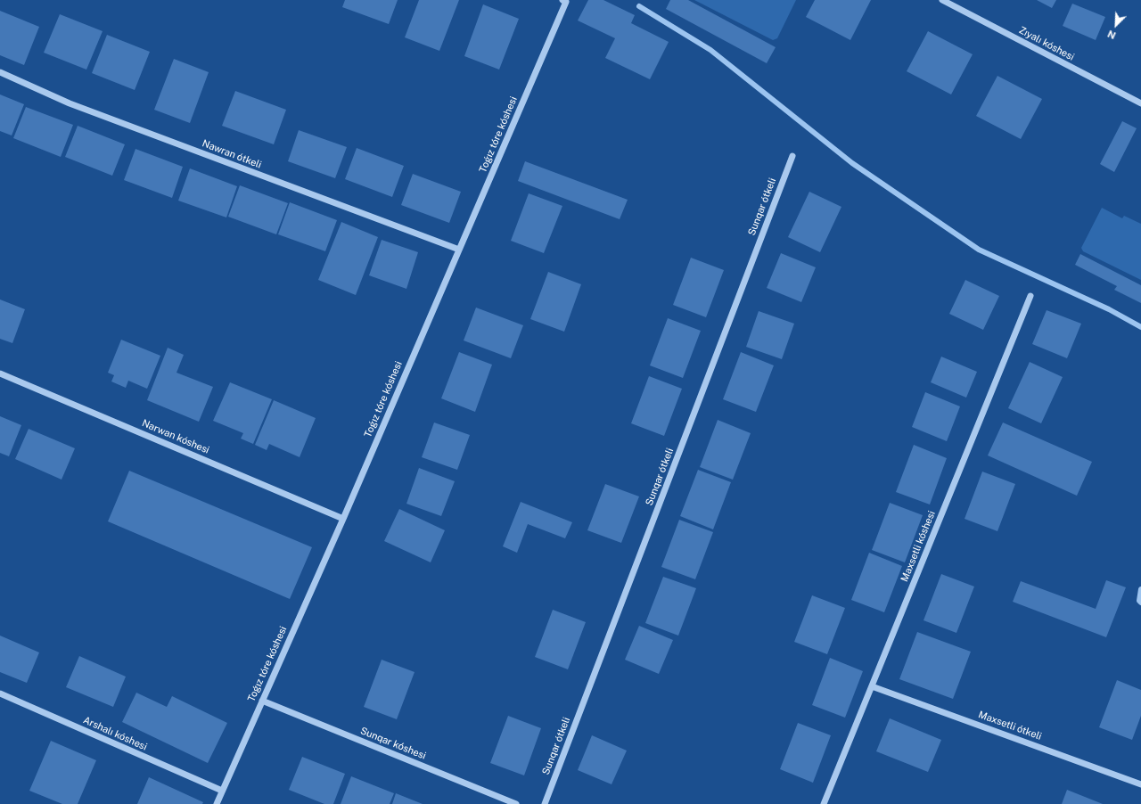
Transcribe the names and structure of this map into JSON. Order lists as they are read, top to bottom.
{
  "streets": {
    "street": [
      "Zıyalı kóshesi",
      "Toǵız tóre kóshesi",
      "Nawran ótkeli",
      "Sunqar ótkeli",
      "Narwan kóshesi",
      "Maxsetli kóshesi",
      "Maxsetli ótkeli",
      "Arshalı kóshesi",
      "Sunqar kóshesi"
    ]
  },
  "crossings": [
    ["Toǵız tóre kóshesi", "Nawran ótkeli"],
    ["Toǵız tóre kóshesi", "Narwan kóshesi"],
    ["Toǵız tóre kóshesi", "Arshalı kóshesi"],
    ["Toǵız tóre kóshesi", "Sunqar kóshesi"],
    ["Maxsetli kóshesi", "Maxsetli ótkeli"]
  ],
  "north": "bottom left"
}
